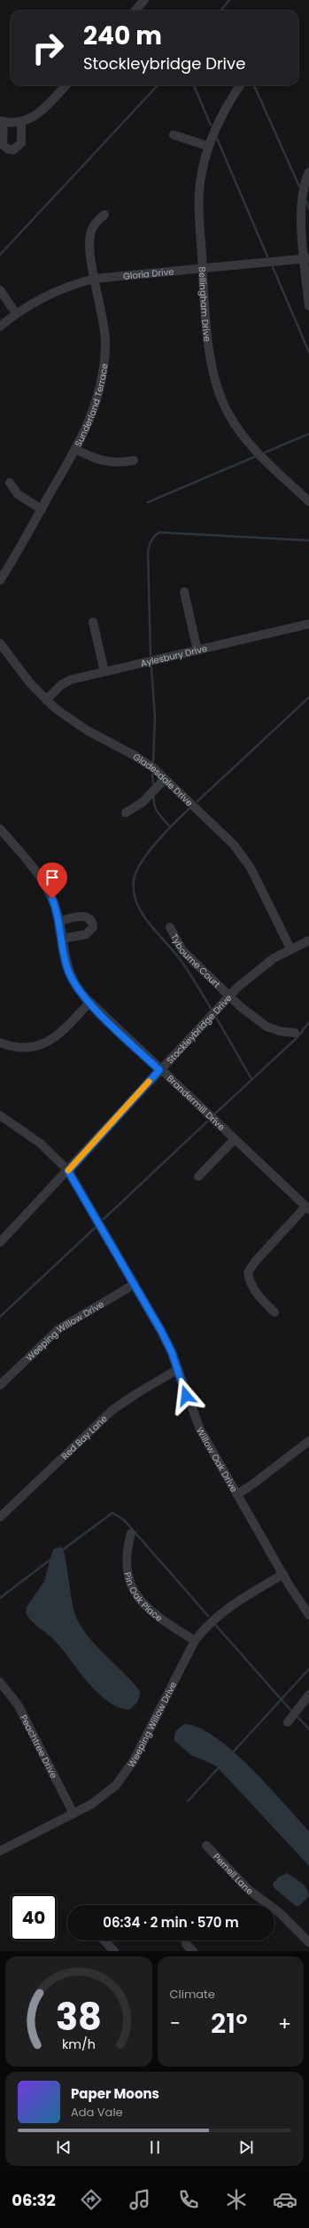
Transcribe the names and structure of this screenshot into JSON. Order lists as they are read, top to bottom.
{
  "streets": {
    "street": [
      "Gloria Drive",
      "Bellingham Drive",
      "Sunderland Terrace",
      "Aylesbury Drive",
      "Gladesdale Drive",
      "Tybourne Court",
      "Stockleybridge Drive",
      "Brandermill Drive",
      "Weeping Willow Drive",
      "Red Bay Lane",
      "Willow Oak Drive",
      "Pin Oak Place",
      "Peachtree Drive",
      "Pernell Lane"
    ]
  },
  "crossings": [
    ["Gloria Drive", "Bellingham Drive"],
    ["Gloria Drive", "Sunderland Terrace"],
    ["Aylesbury Drive", "Gladesdale Drive"],
    ["Gladesdale Drive", "Stockleybridge Drive"],
    ["Tybourne Court", "Stockleybridge Drive"],
    ["Stockleybridge Drive", "Brandermill Drive"],
    ["Stockleybridge Drive", "Willow Oak Drive"],
    ["Weeping Willow Drive", "Willow Oak Drive"],
    ["Weeping Willow Drive", "Pin Oak Place"],
    ["Weeping Willow Drive", "Peachtree Drive"],
    ["Red Bay Lane", "Willow Oak Drive"]
  ],
  "page": {
    "turn": ["240 m", "Stockleybridge Drive"],
    "limit": "40",
    "trip": "06:34 · 2 min · 570 m",
    "tile": "Climate",
    "heat": ["−", "21°", "+"],
    "song": ["Paper Moons", "Ada Vale"],
    "tabs": "06:32",
    "gauge": ["38", "km/h"]
  }
}
